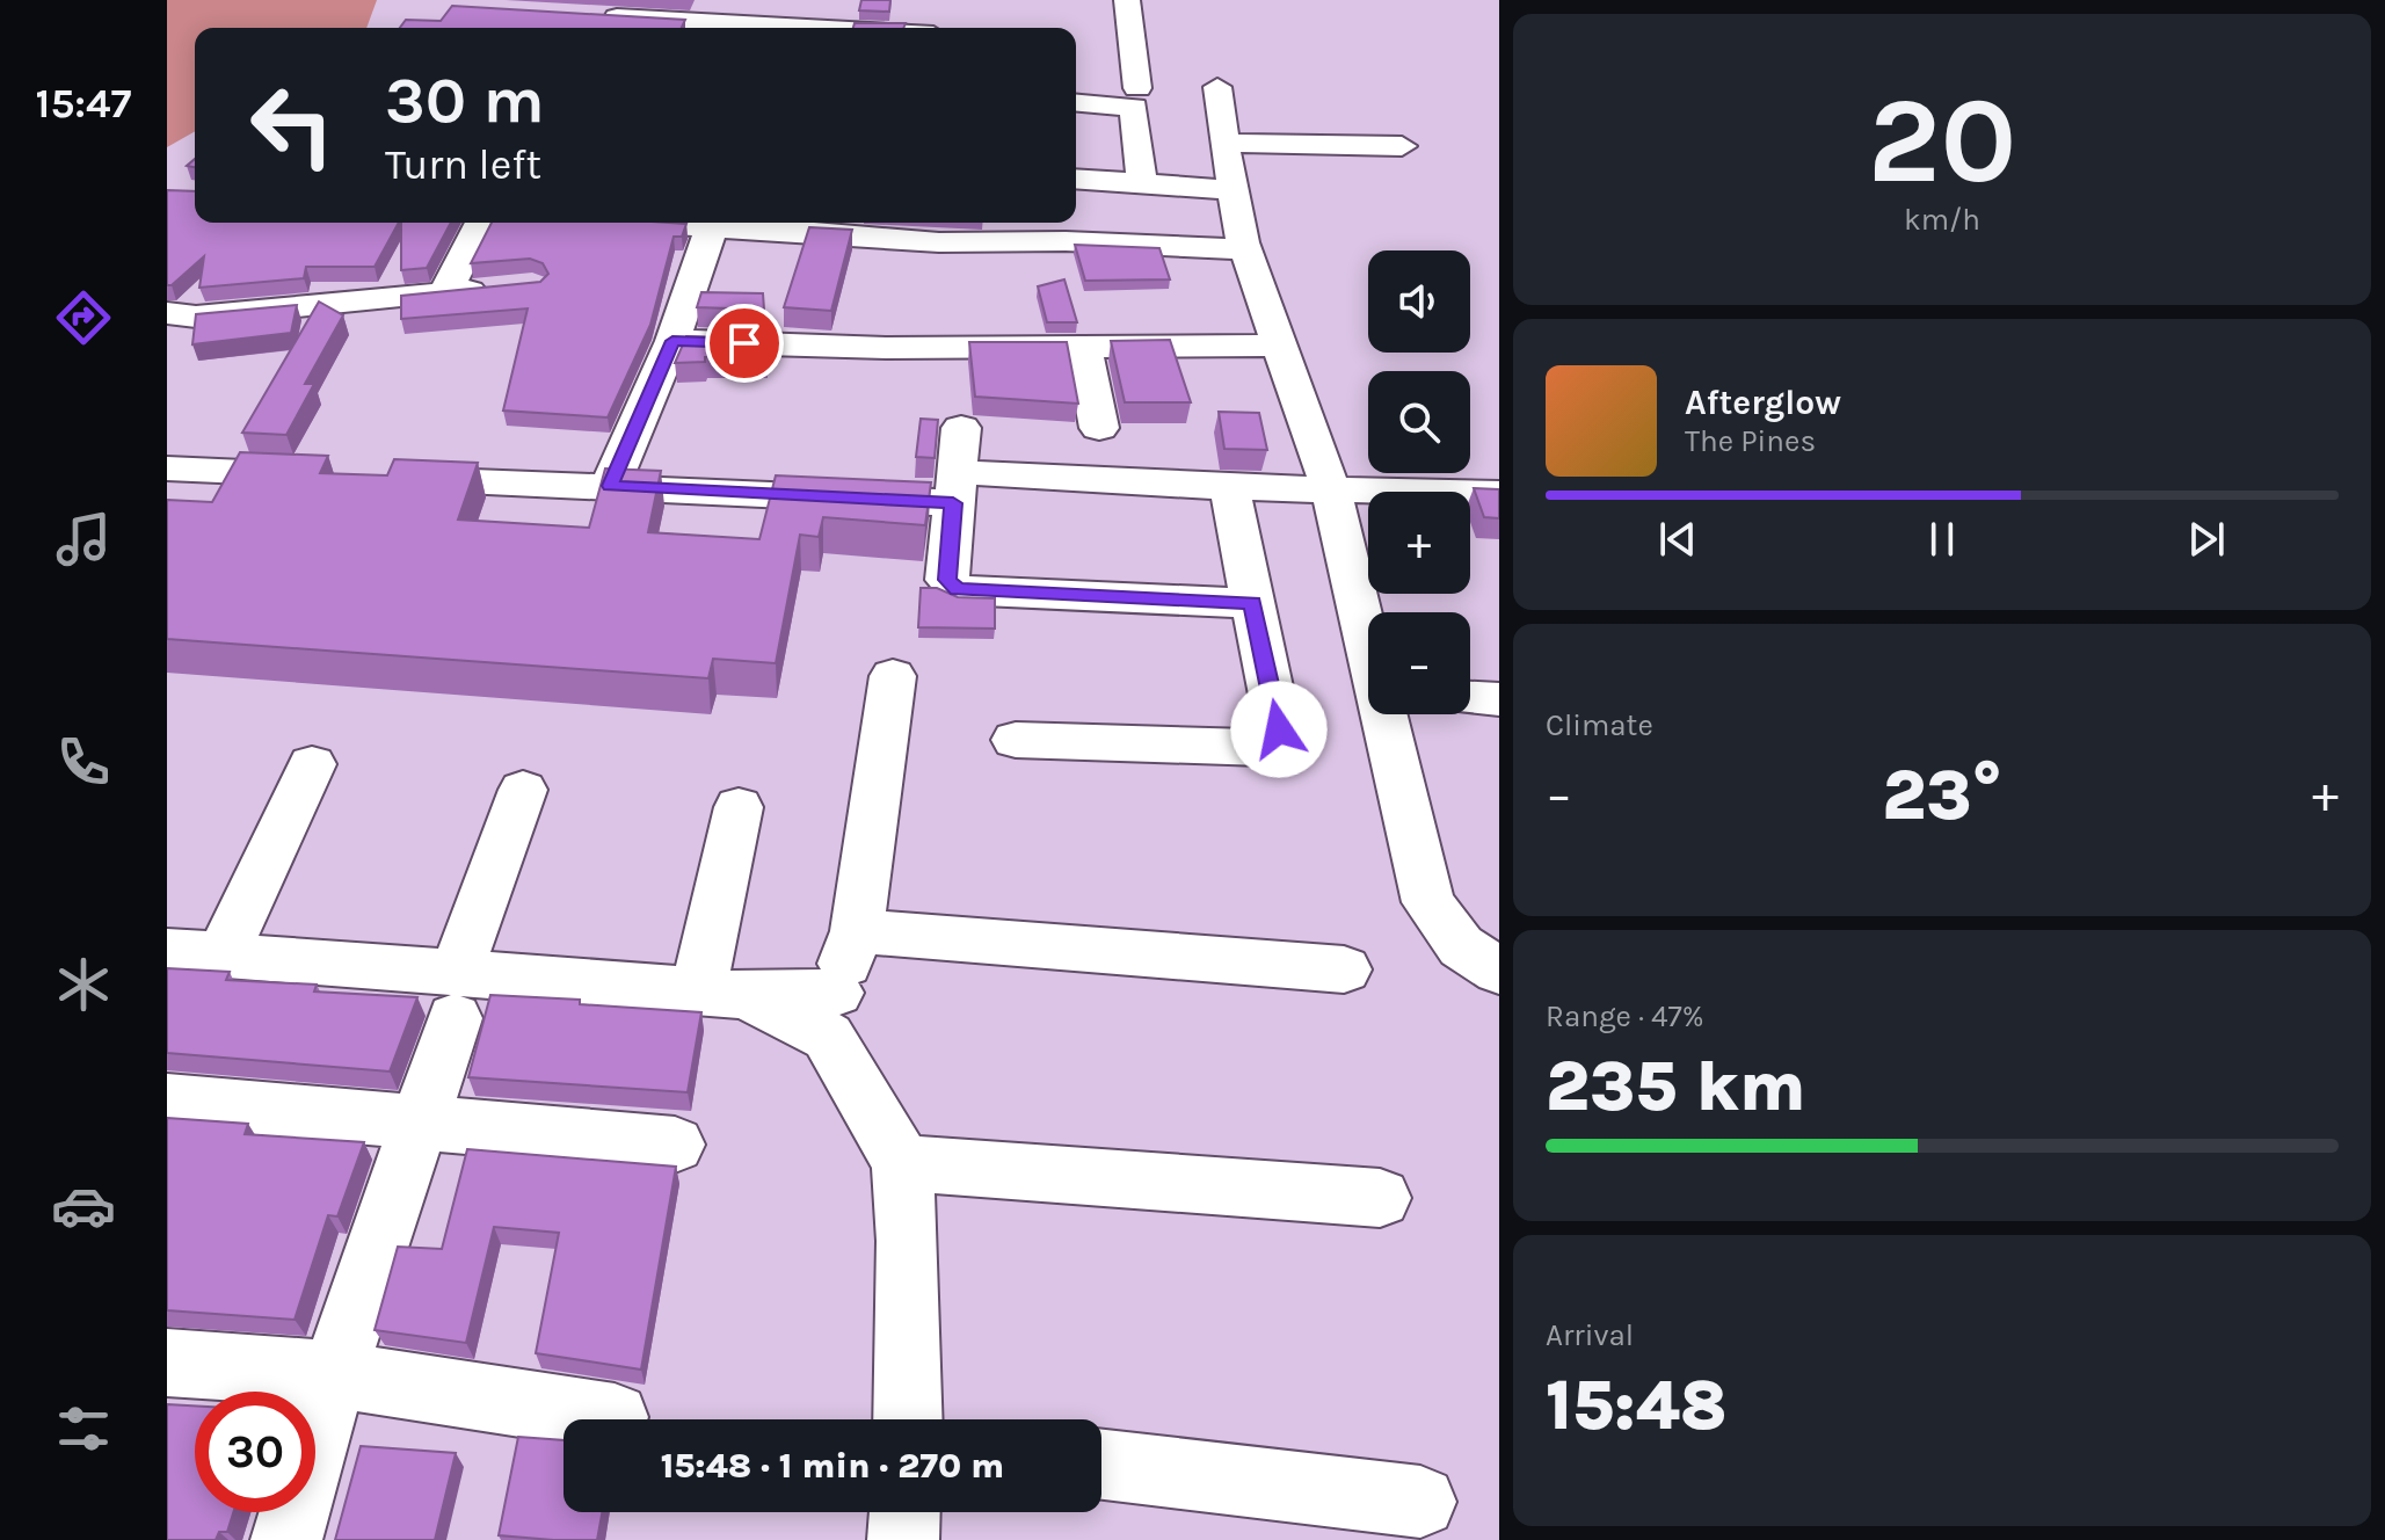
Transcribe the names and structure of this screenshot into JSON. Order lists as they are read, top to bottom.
{
  "page": {
    "tabs": "15:47",
    "tile": [
      ["20", "km/h"],
      "Climate",
      ["Range · 47%", "235 km"],
      ["Arrival", "15:48"]
    ],
    "turn": ["30 m", "Turn left"],
    "map_buttons": ["+", "−"],
    "song": ["Afterglow", "The Pines"],
    "heat": ["−", "23°", "+"],
    "limit": "30",
    "trip": "15:48 · 1 min · 270 m"
  }
}
